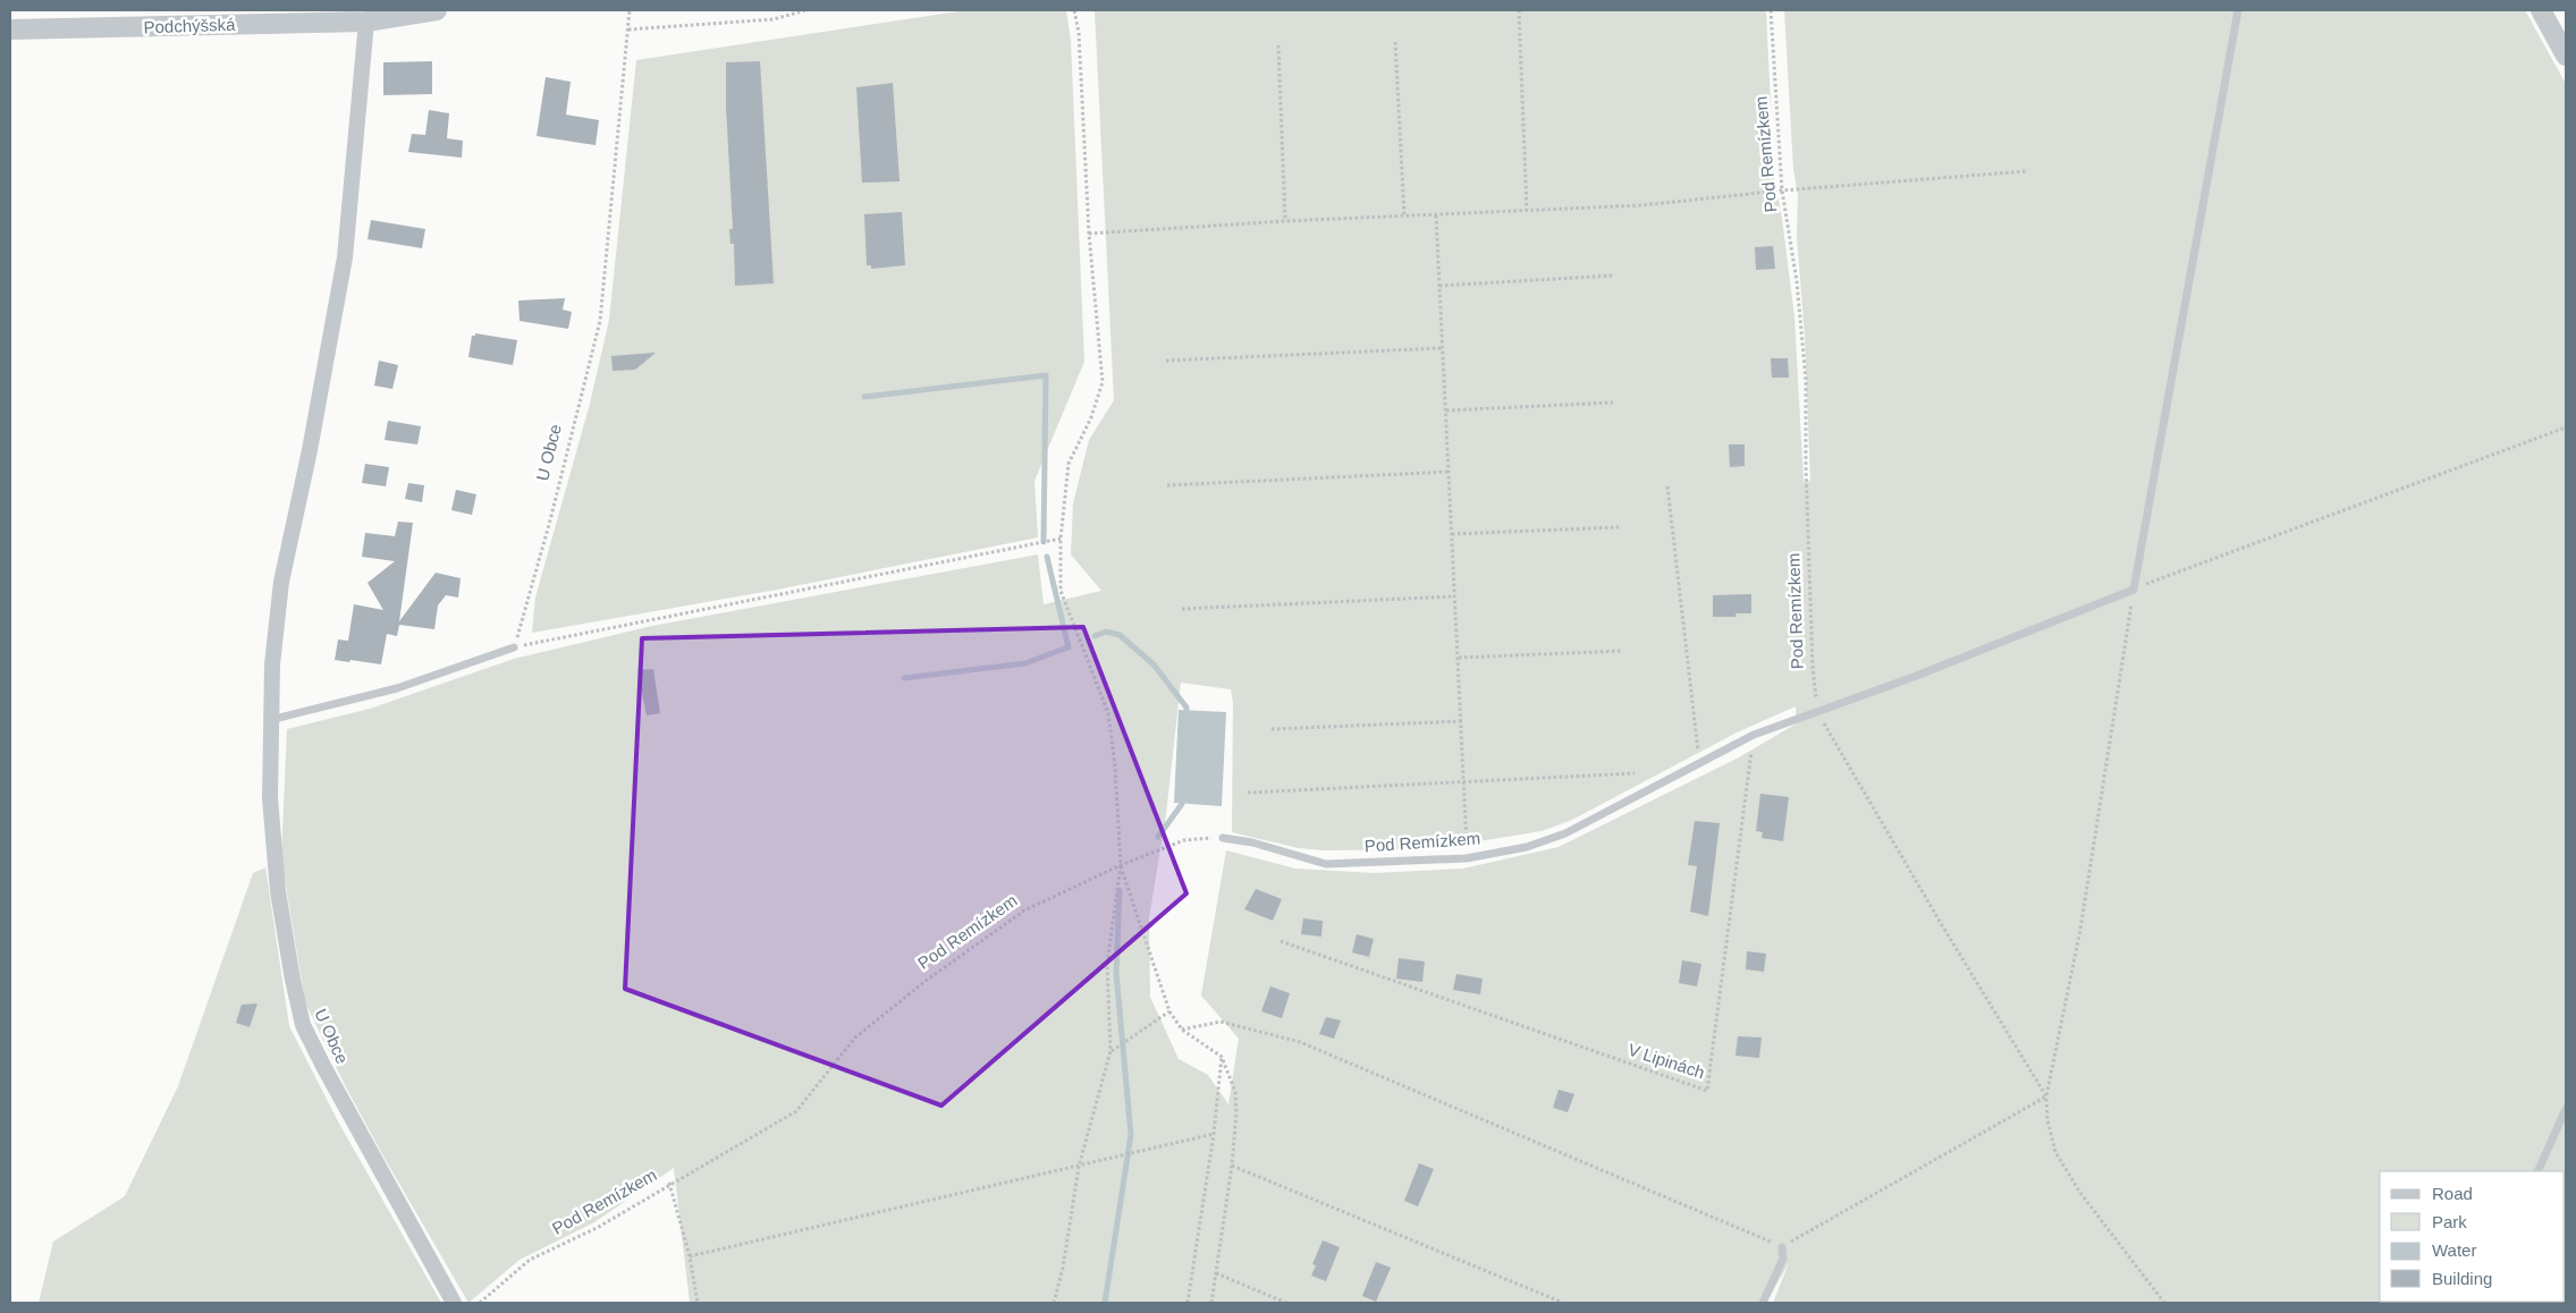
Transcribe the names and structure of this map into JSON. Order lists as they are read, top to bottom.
{
  "streets": {
    "street": ["Podchýšská", "U Obce"],
    "lane": ["Pod Remízkem"],
    "path": ["V Lipinách"]
  },
  "crossings": [
    ["Podchýšská", "U Obce"],
    ["Pod Remízkem", "V Lipinách"]
  ],
  "legend": [
    "Road",
    "Park",
    "Water",
    "Building"
  ]
}
